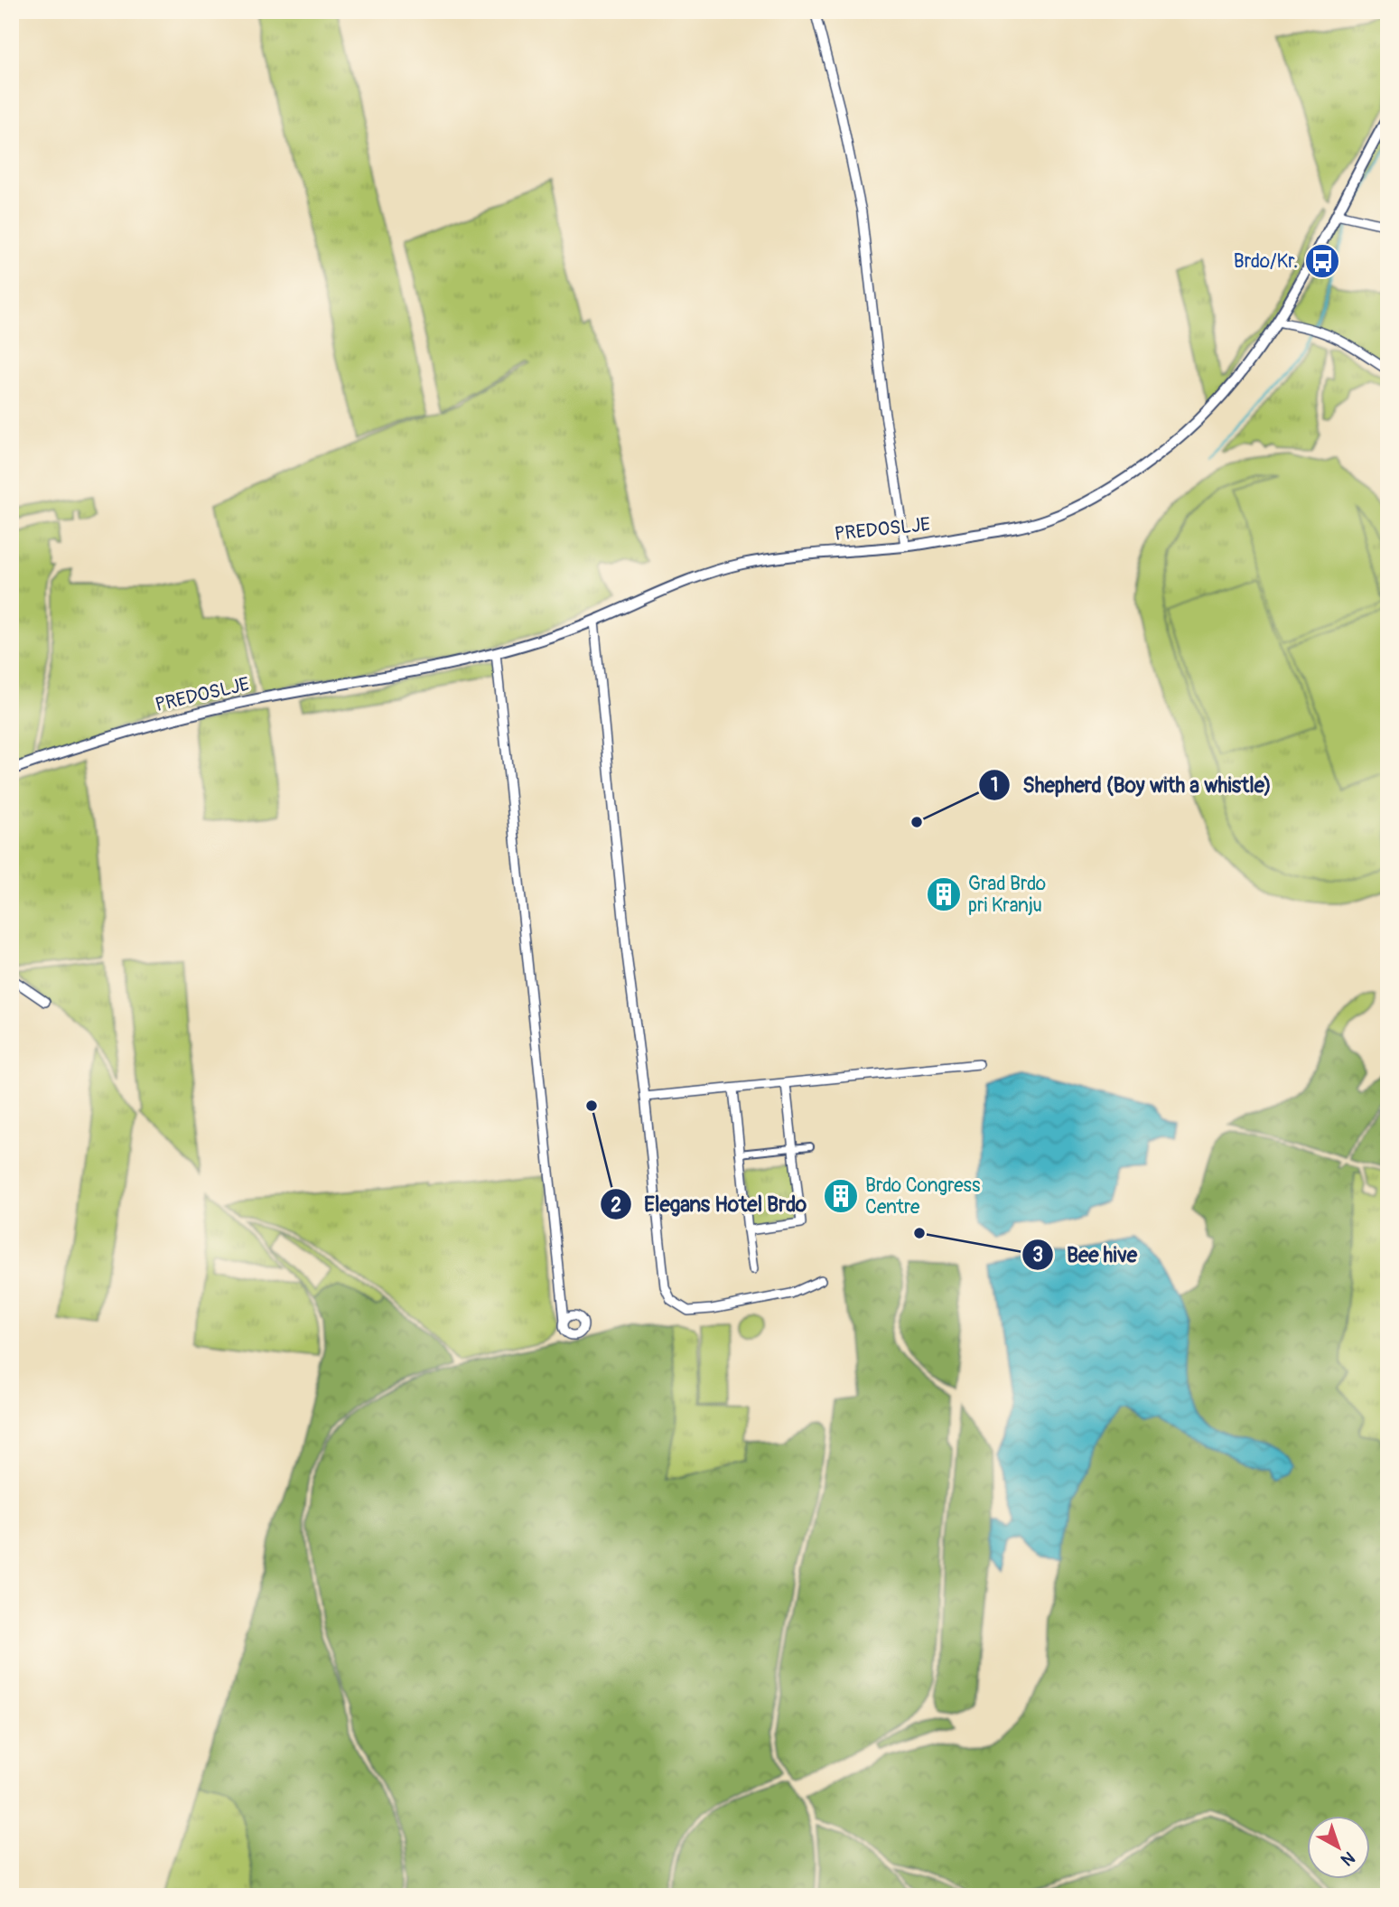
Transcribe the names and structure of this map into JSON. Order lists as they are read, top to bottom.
{
  "streets": {
    "street": ["PREDOSLJE"]
  },
  "places": {
    "bus stop": ["Brdo/Kr."],
    "other": ["Shepherd (Boy with a whistle)", "Elegans Hotel Brdo", "Bee hive"],
    "building": ["Grad Brdo pri Kranju", "Brdo Congress Centre"]
  },
  "north": "bottom right"
}
